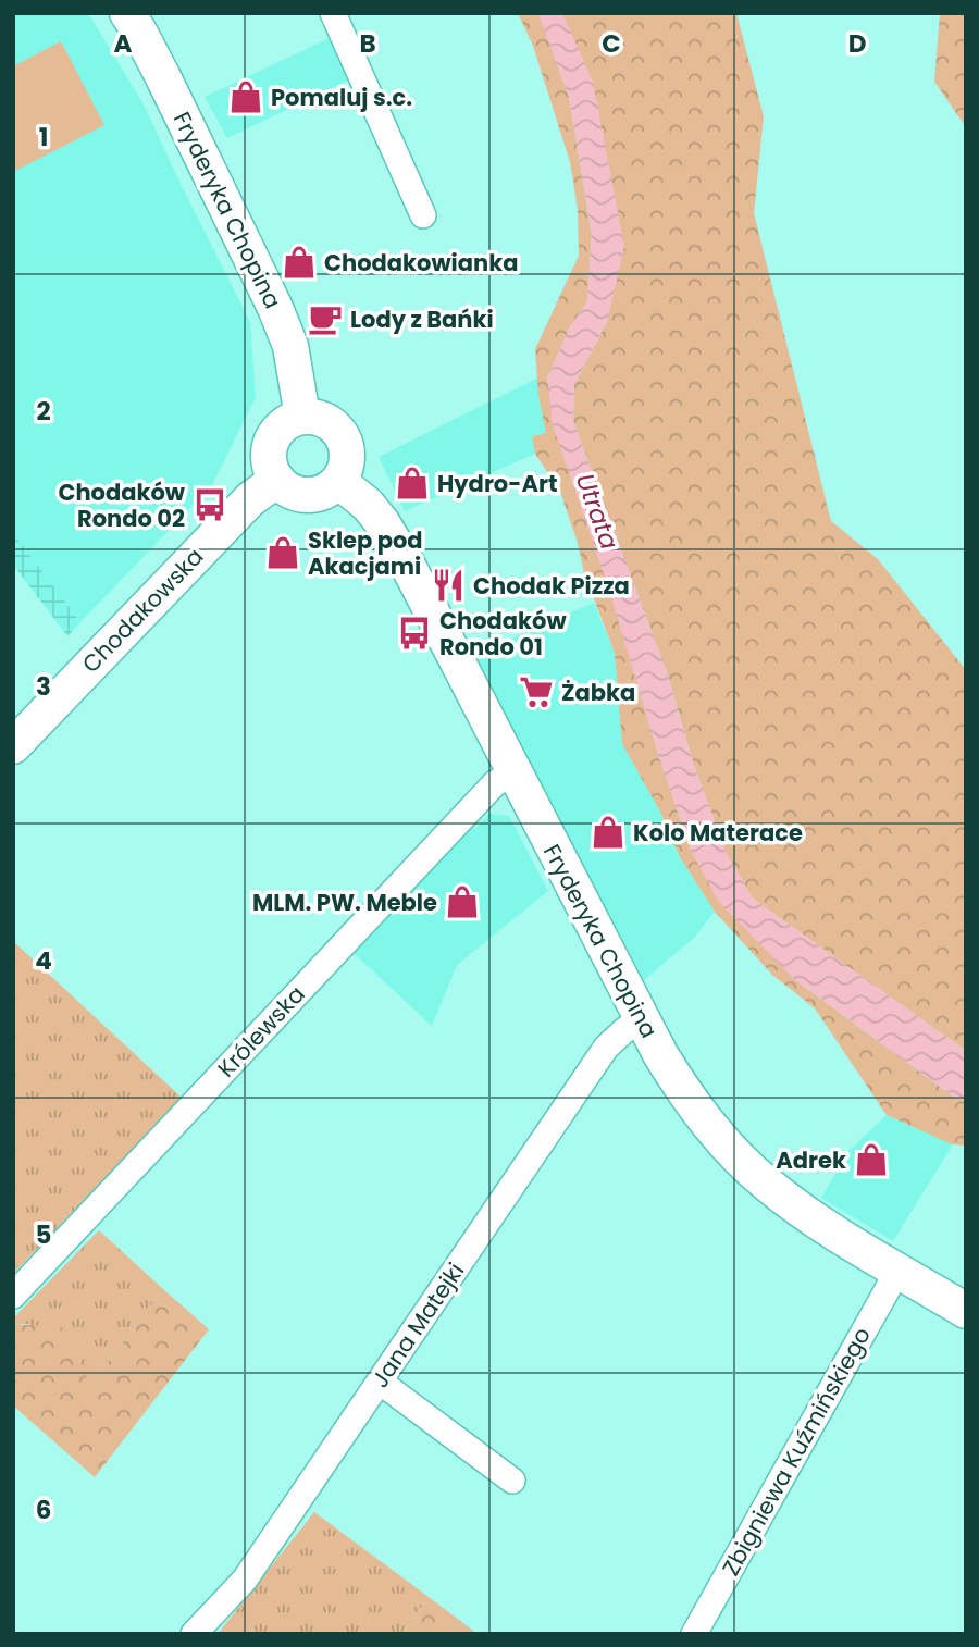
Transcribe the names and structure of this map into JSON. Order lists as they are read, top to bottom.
{
  "streets": {
    "main road": ["Fryderyka Chopina", "Chodakowska"],
    "street": ["Królewska", "Jana Matejki", "Zbigniewa Kuźmińskiego"]
  },
  "crossings": [
    ["Fryderyka Chopina", "Chodakowska"],
    ["Fryderyka Chopina", "Królewska"],
    ["Fryderyka Chopina", "Jana Matejki"],
    ["Fryderyka Chopina", "Zbigniewa Kuźmińskiego"]
  ],
  "water": ["Utrata"],
  "places": {
    "shop": [
      "Pomaluj s.c.",
      "Chodakowianka",
      "Hydro-Art",
      "Sklep pod Akacjami",
      "Kolo Materace",
      "MLM. PW. Meble",
      "Adrek"
    ],
    "cafe": ["Lody z Bańki"],
    "bus stop": ["Chodaków Rondo 02", "Chodaków Rondo 01"],
    "restaurant": ["Chodak Pizza"],
    "supermarket": ["Żabka"]
  },
  "grid": {
    "columns": [
      "A",
      "B",
      "C",
      "D"
    ],
    "rows": [
      "1",
      "2",
      "3",
      "4",
      "5",
      "6"
    ]
  }
}
